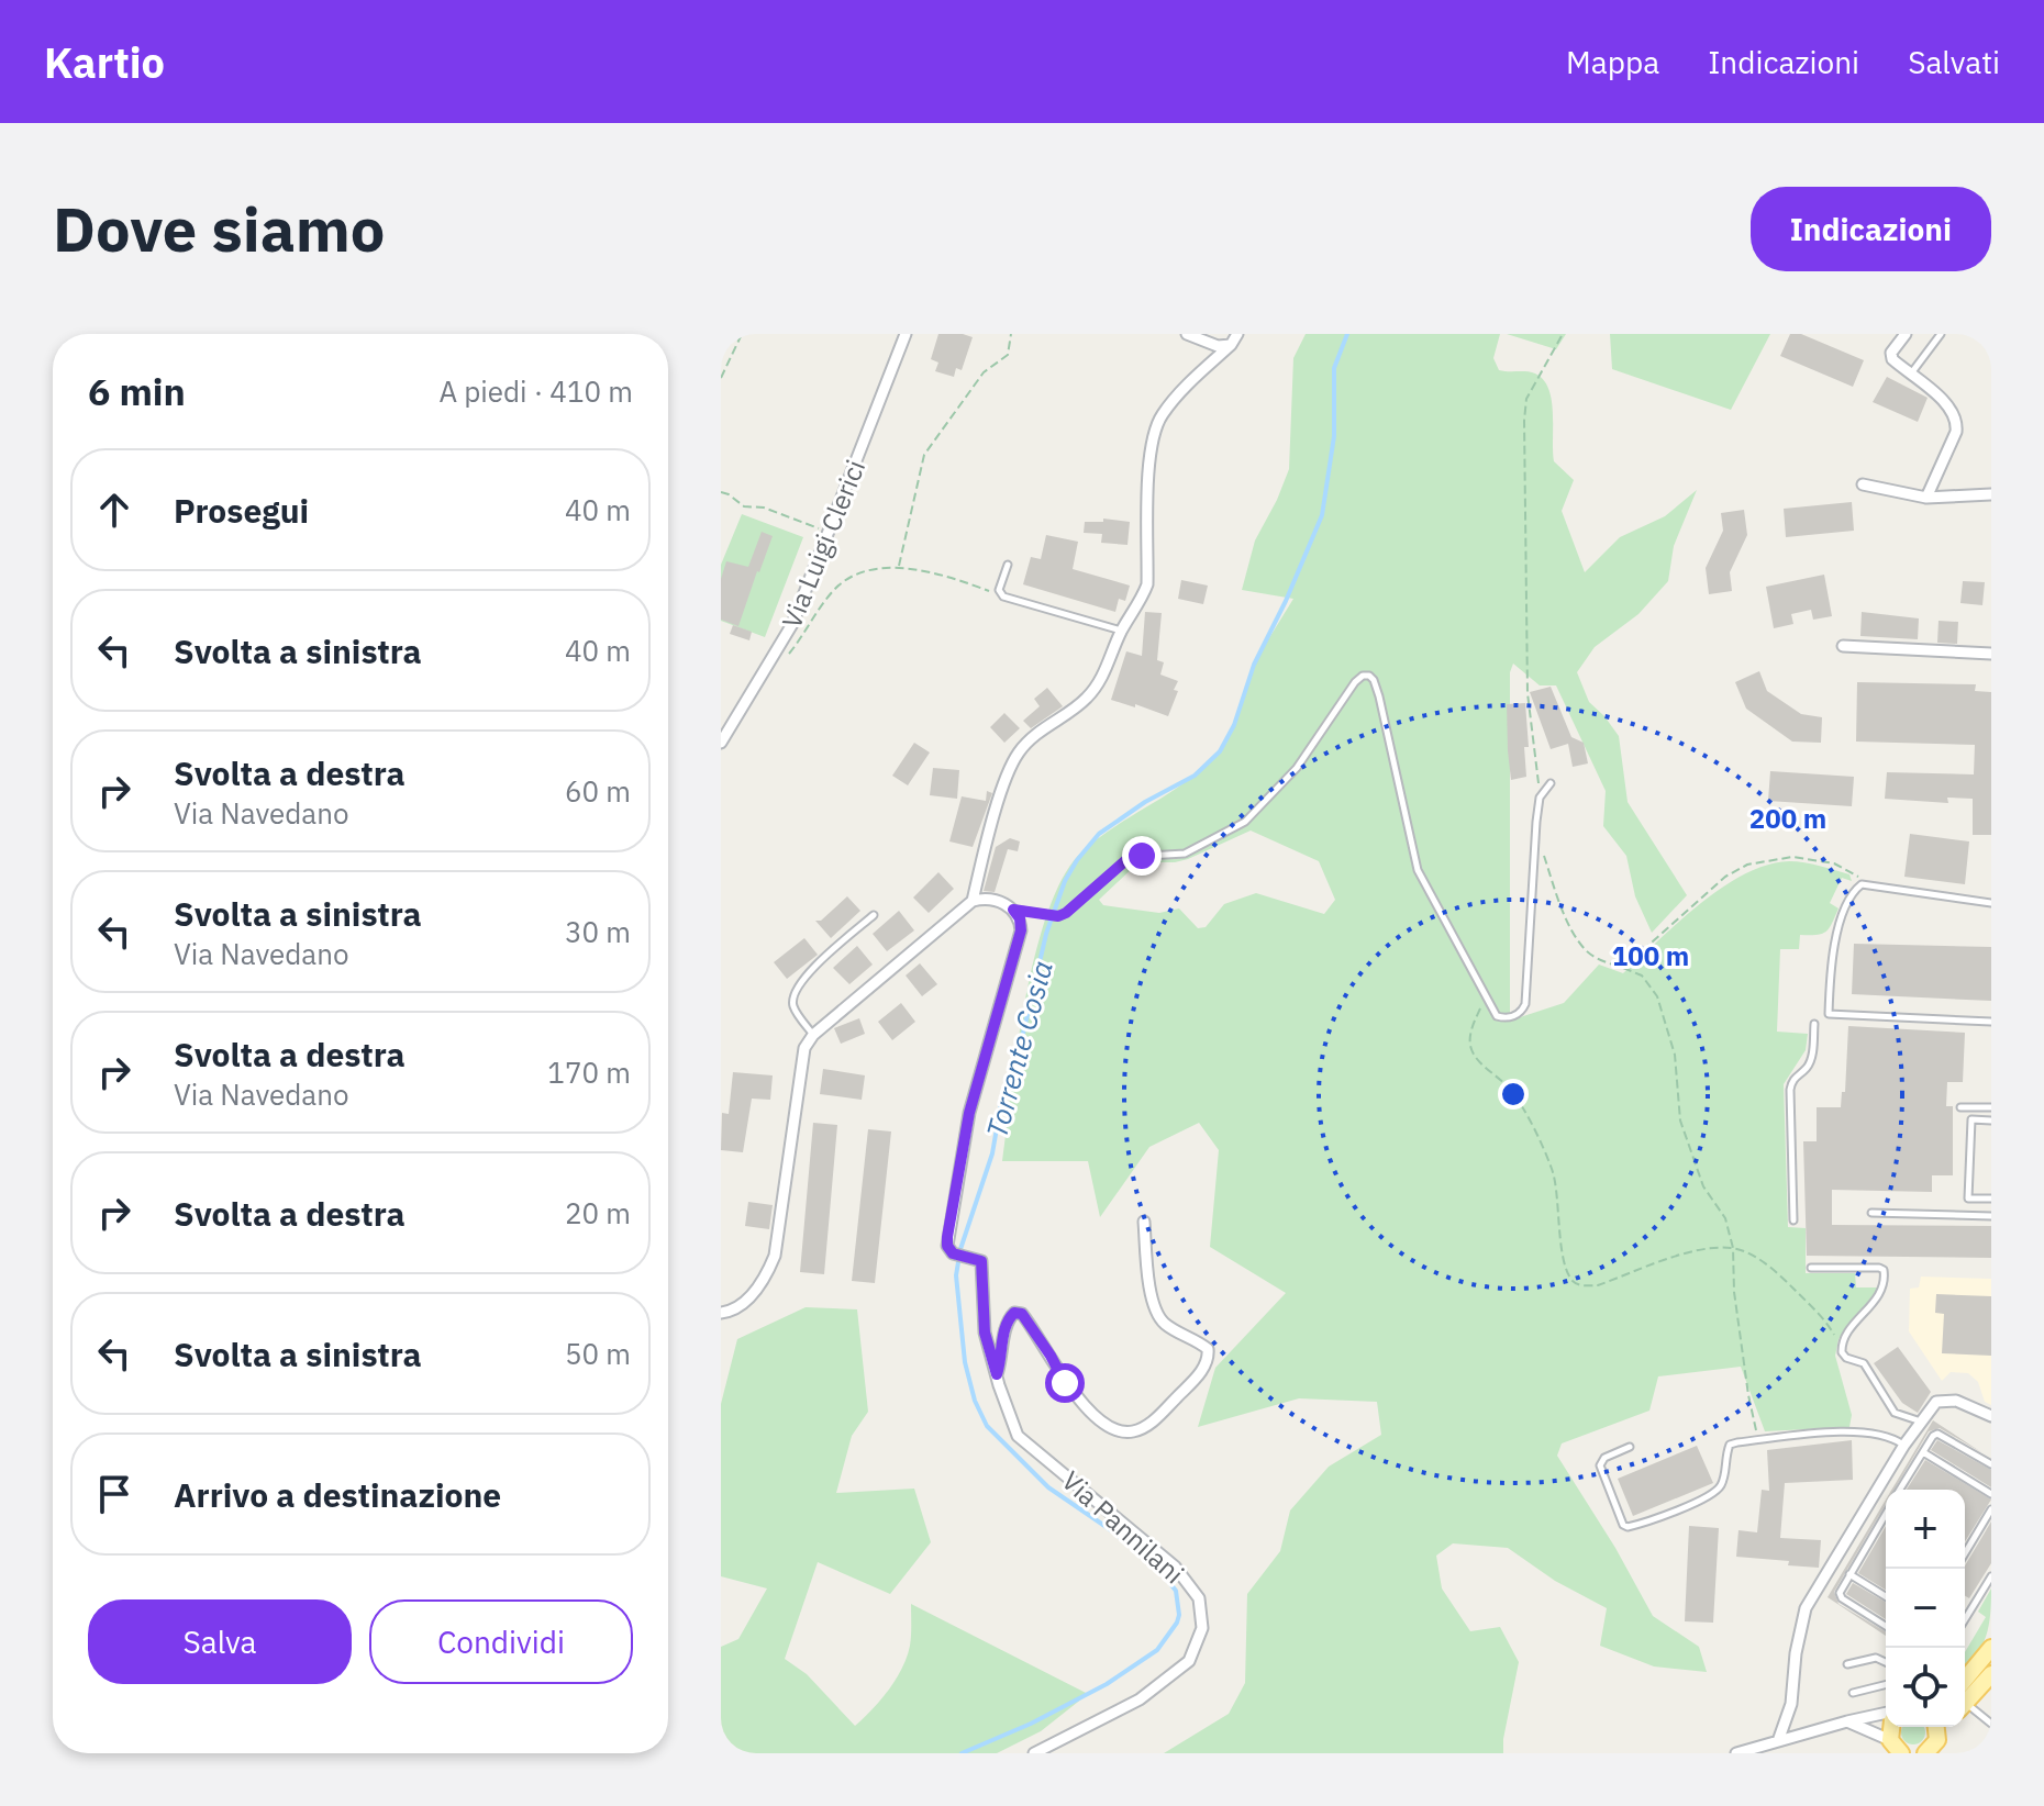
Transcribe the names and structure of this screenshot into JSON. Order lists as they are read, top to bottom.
{
  "streets": {
    "street": ["Via Luigi Clerici", "Via Pannilani"]
  },
  "water": ["Torrente Cosia"],
  "page": {
    "header": "Kartio",
    "nav": ["Mappa", "Indicazioni", "Salvati"],
    "buttons": [
      "Indicazioni",
      ["Salva", "Condividi"]
    ],
    "title": "Dove siamo",
    "heading": ["6 min", "A piedi · 410 m"],
    "list": [
      ["Prosegui", "40 m"],
      ["Svolta a sinistra", "40 m"],
      ["Svolta a destra", "Via Navedano", "60 m"],
      ["Svolta a sinistra", "Via Navedano", "30 m"],
      ["Svolta a destra", "Via Navedano", "170 m"],
      ["Svolta a destra", "20 m"],
      ["Svolta a sinistra", "50 m"],
      "Arrivo a destinazione"
    ],
    "map_buttons": ["+", "−"]
  },
  "rings": ["200 m", "100 m"]
}
